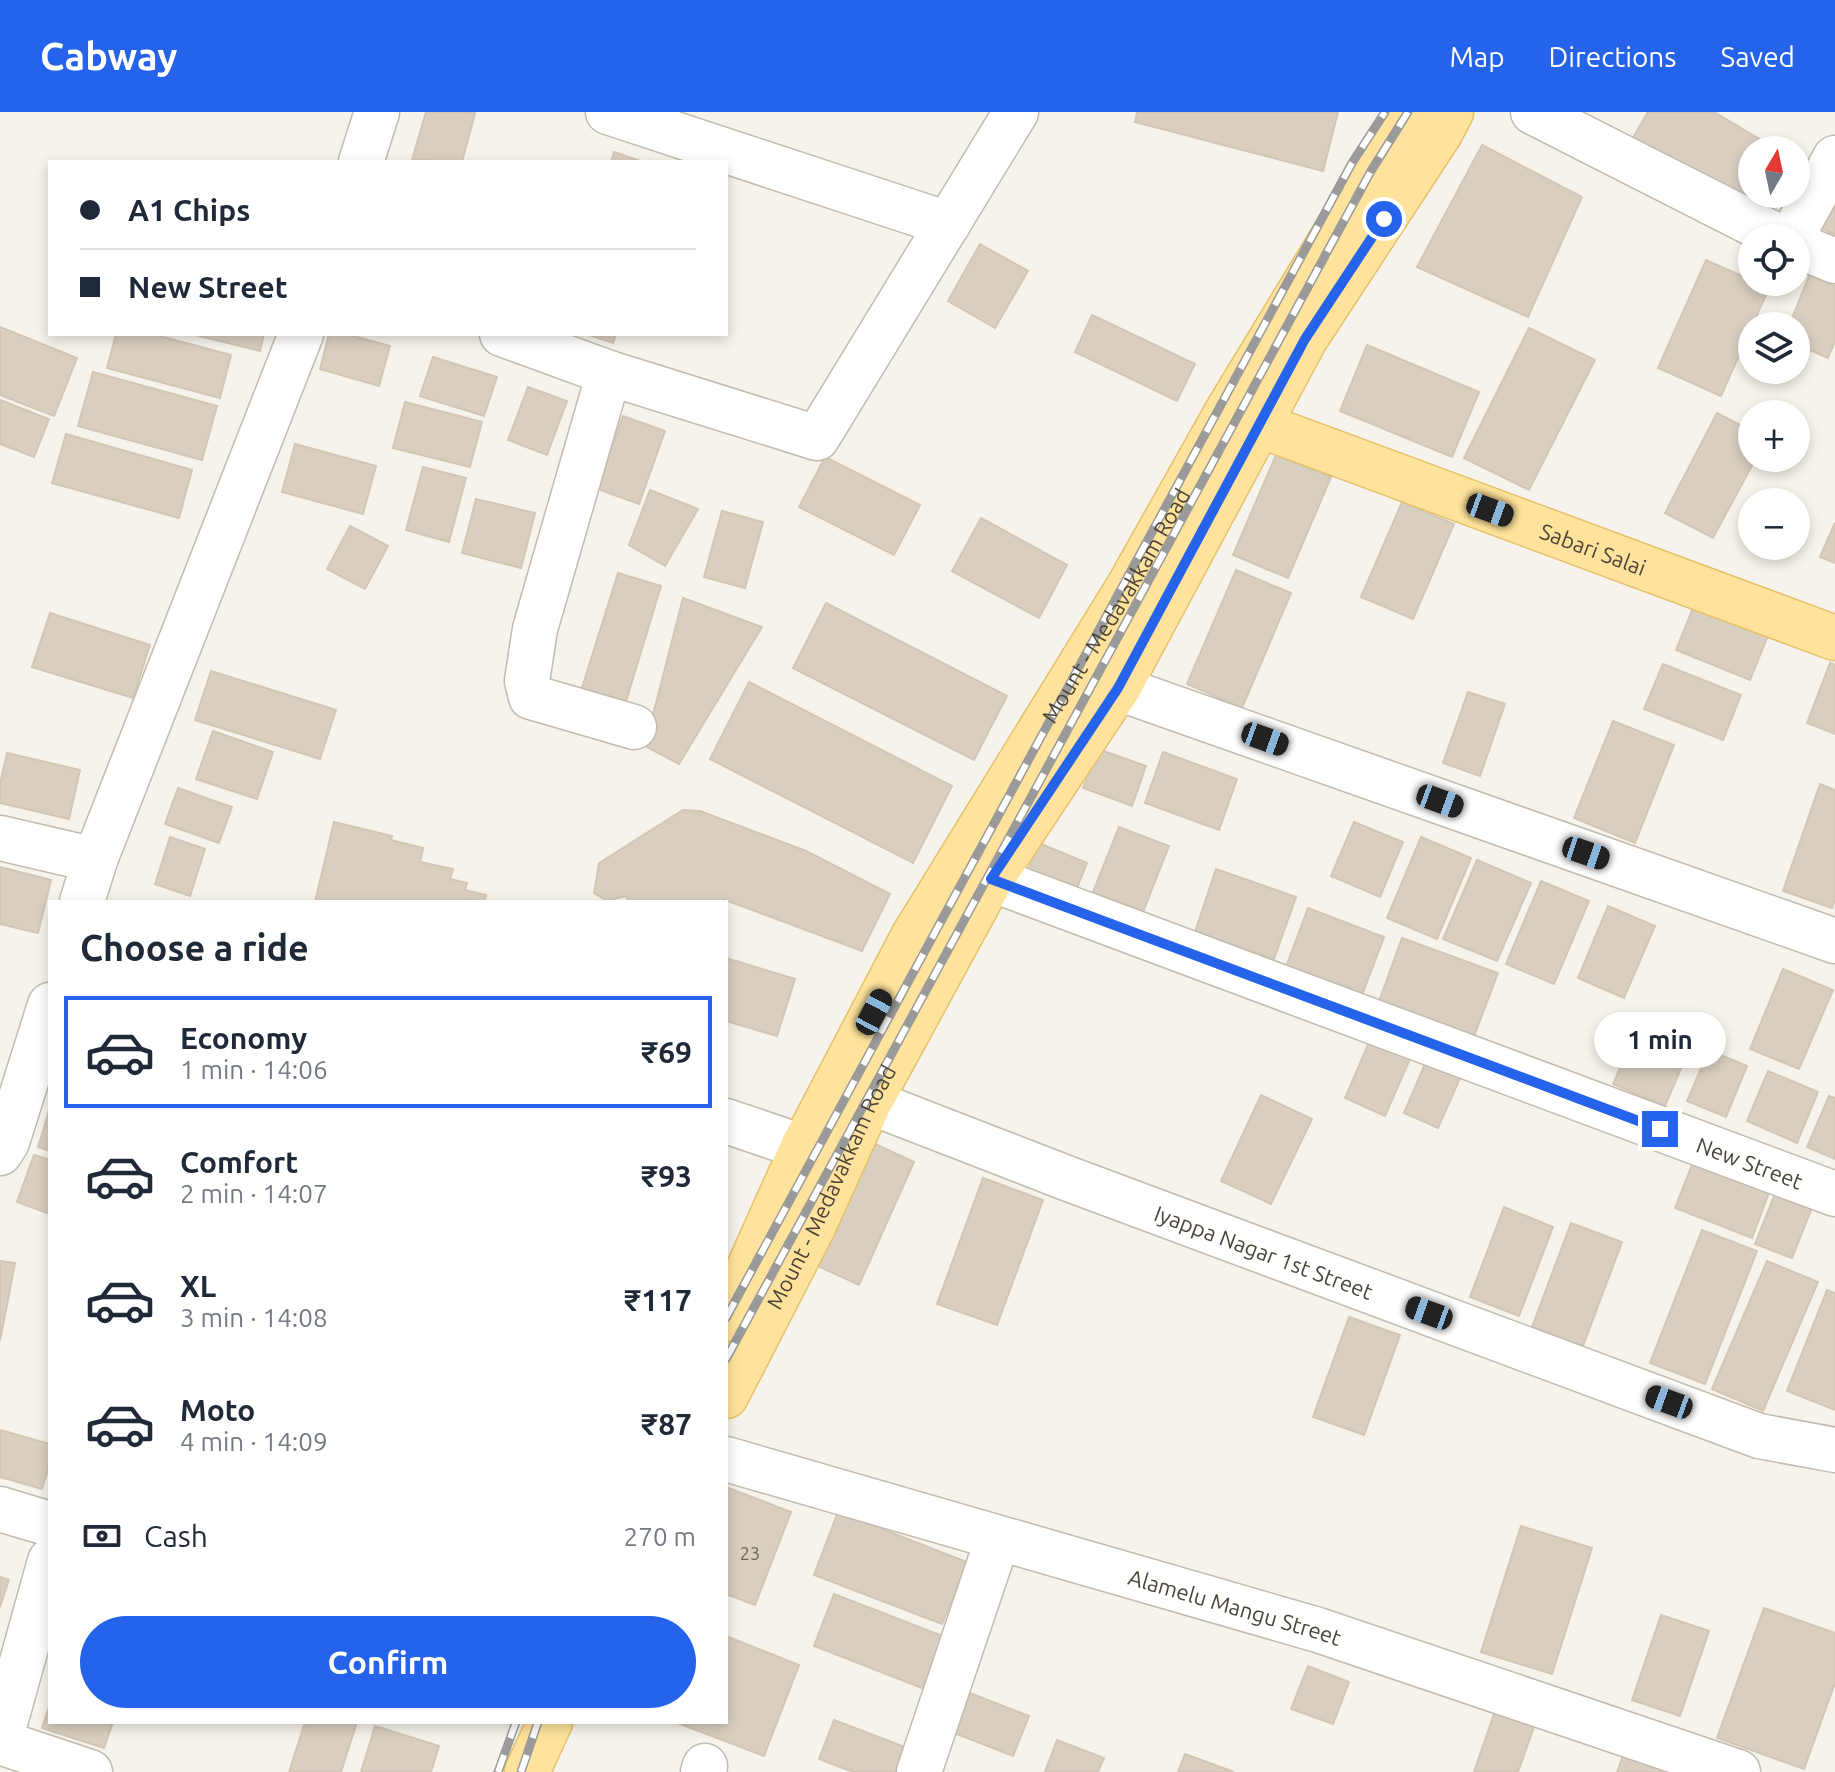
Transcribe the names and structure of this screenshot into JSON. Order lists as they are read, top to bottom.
{
  "streets": {
    "main road": ["Sabari Salai", "Mount - Medavakkam Road"],
    "street": ["New Street", "Iyappa Nagar 1st Street", "Alamelu Mangu Street"]
  },
  "crossings": [
    ["Sabari Salai", "Mount - Medavakkam Road"],
    ["Mount - Medavakkam Road", "New Street"],
    ["Mount - Medavakkam Road", "Iyappa Nagar 1st Street"]
  ],
  "house_numbers": ["23"],
  "north": "top",
  "page": {
    "header": "Cabway",
    "nav": ["Map", "Directions", "Saved"],
    "map_buttons": ["+", "−"],
    "banner": ["A1 Chips", "New Street"],
    "heading": "Choose a ride",
    "list": [
      {
        "name": "Economy",
        "note": "1 min · 14:06",
        "value": "₹69"
      },
      {
        "name": "Comfort",
        "note": "2 min · 14:07",
        "value": "₹93"
      },
      {
        "name": "XL",
        "note": "3 min · 14:08",
        "value": "₹117"
      },
      {
        "name": "Moto",
        "note": "4 min · 14:09",
        "value": "₹87"
      }
    ],
    "bubble": "1 min",
    "pay": ["Cash", "270 m"],
    "buttons": "Confirm"
  }
}
